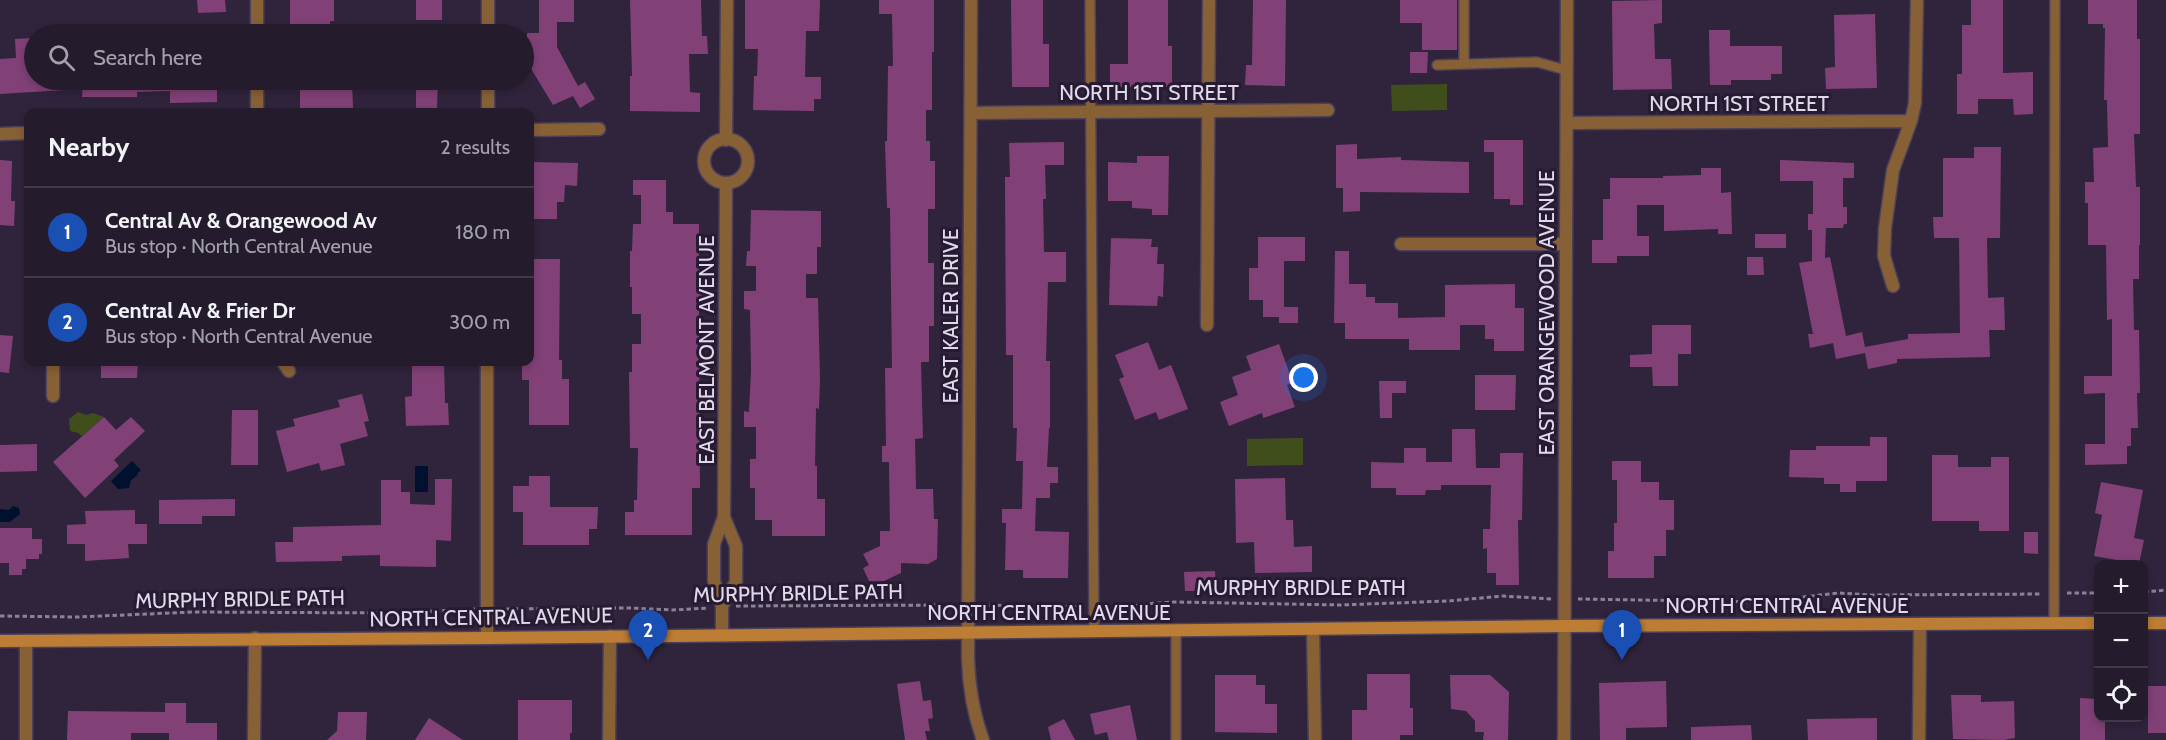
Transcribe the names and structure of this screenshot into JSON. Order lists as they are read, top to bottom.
{
  "streets": {
    "main road": ["NORTH CENTRAL AVENUE"],
    "street": [
      "NORTH 1ST STREET",
      "EAST ORANGEWOOD AVENUE",
      "EAST KALER DRIVE",
      "EAST BELMONT AVENUE"
    ],
    "path": ["MURPHY BRIDLE PATH"]
  },
  "crossings": [
    ["NORTH 1ST STREET", "EAST ORANGEWOOD AVENUE"],
    ["NORTH 1ST STREET", "EAST KALER DRIVE"],
    ["EAST ORANGEWOOD AVENUE", "MURPHY BRIDLE PATH"],
    ["EAST ORANGEWOOD AVENUE", "NORTH CENTRAL AVENUE"],
    ["EAST KALER DRIVE", "MURPHY BRIDLE PATH"],
    ["EAST KALER DRIVE", "NORTH CENTRAL AVENUE"],
    ["EAST BELMONT AVENUE", "MURPHY BRIDLE PATH"],
    ["EAST BELMONT AVENUE", "NORTH CENTRAL AVENUE"]
  ],
  "page": {
    "search": "Search here",
    "heading": ["Nearby", "2 results"],
    "list": [
      {
        "mark": "1",
        "name": "Central Av & Orangewood Av",
        "note": "Bus stop · North Central Avenue",
        "value": "180 m"
      },
      {
        "mark": "2",
        "name": "Central Av & Frier Dr",
        "note": "Bus stop · North Central Avenue",
        "value": "300 m"
      }
    ],
    "map_buttons": ["+", "−"],
    "pins": ["1", "2"]
  }
}
